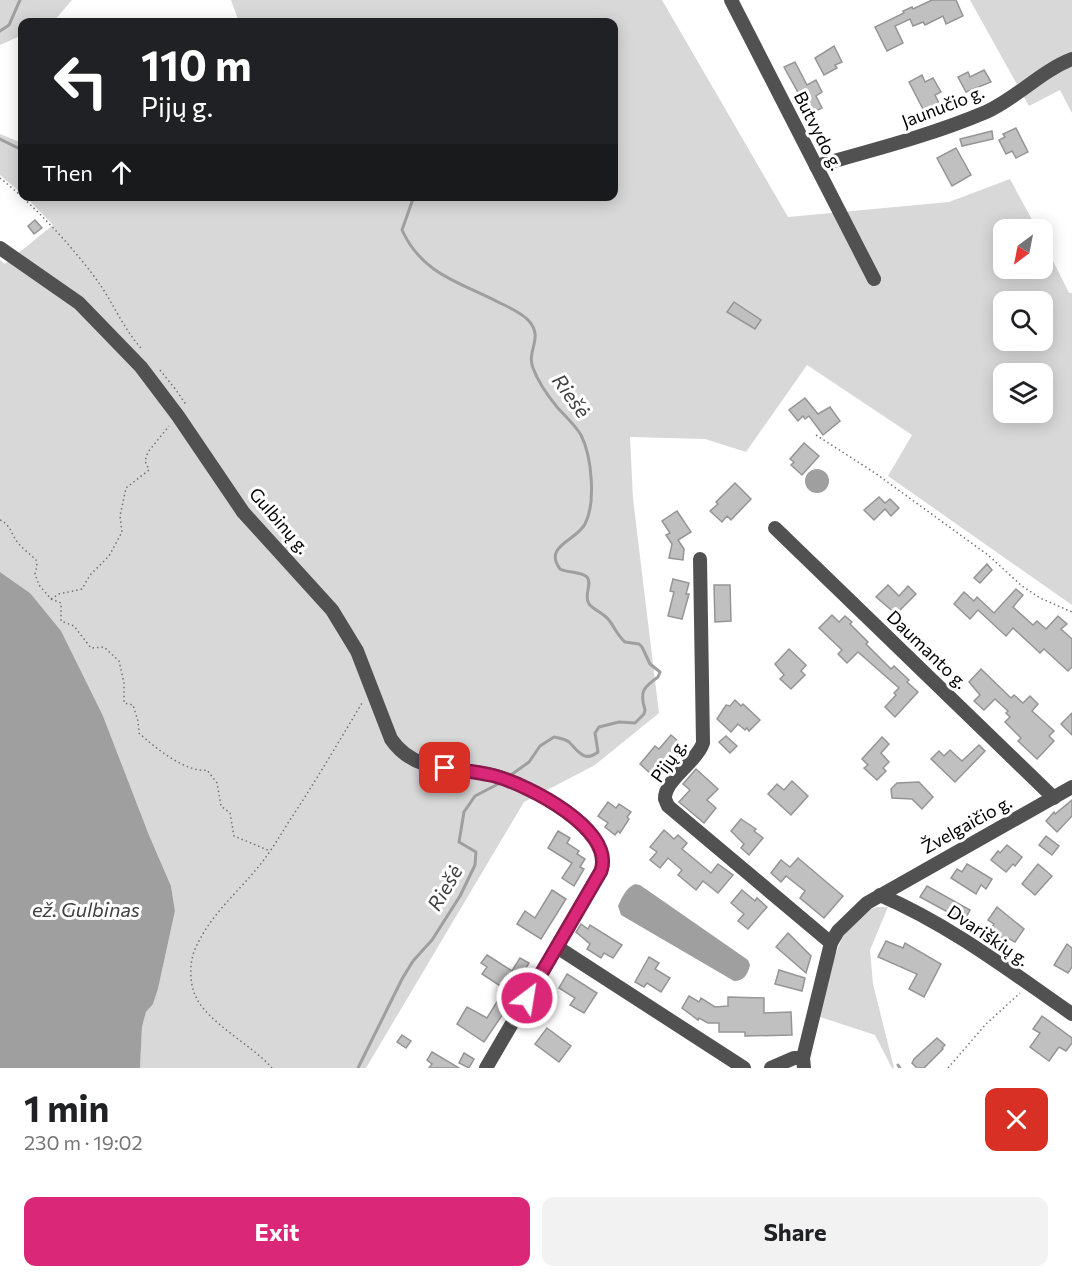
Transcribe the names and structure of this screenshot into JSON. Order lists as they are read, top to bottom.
{
  "streets": {
    "street": [
      "Jaunučio g.",
      "Butvydo g.",
      "Gulbinų g.",
      "Daumanto g.",
      "Pijų g.",
      "Žvelgaičio g.",
      "Dvariškių g."
    ]
  },
  "crossings": [
    ["Jaunučio g.", "Butvydo g."],
    ["Daumanto g.", "Žvelgaičio g."],
    ["Pijų g.", "Žvelgaičio g."],
    ["Žvelgaičio g.", "Dvariškių g."]
  ],
  "water": ["Riešė", "ež. Gulbinas"],
  "north": "bottom left",
  "page": {
    "turn": ["110 m", "Pijų g."],
    "then": "Then",
    "heading": ["1 min", "230 m · 19:02"],
    "buttons": ["Exit", "Share"]
  }
}
